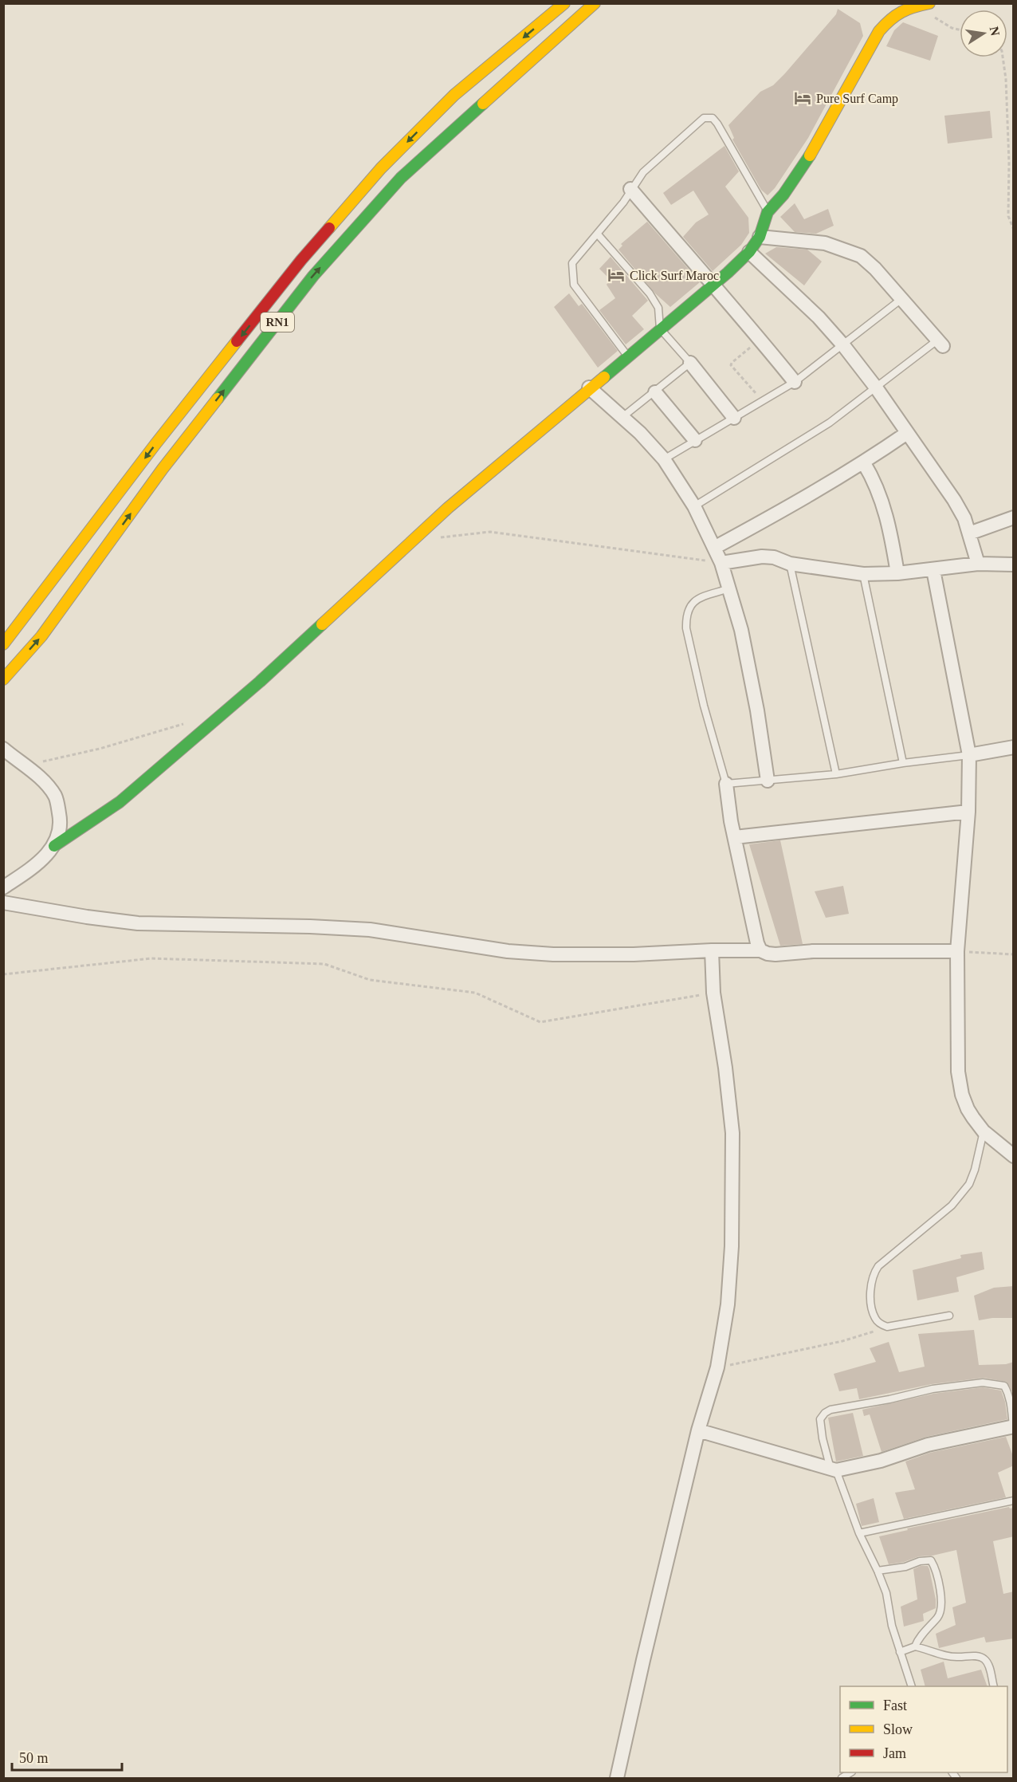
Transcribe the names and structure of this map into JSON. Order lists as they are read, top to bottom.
{
  "streets": {
    "main road": ["RN1"]
  },
  "places": {
    "hotel": ["Pure Surf Camp", "Click Surf Maroc"]
  },
  "legend": ["Fast", "Slow", "Jam"],
  "scale_bar": "50 m",
  "north": "right"
}
